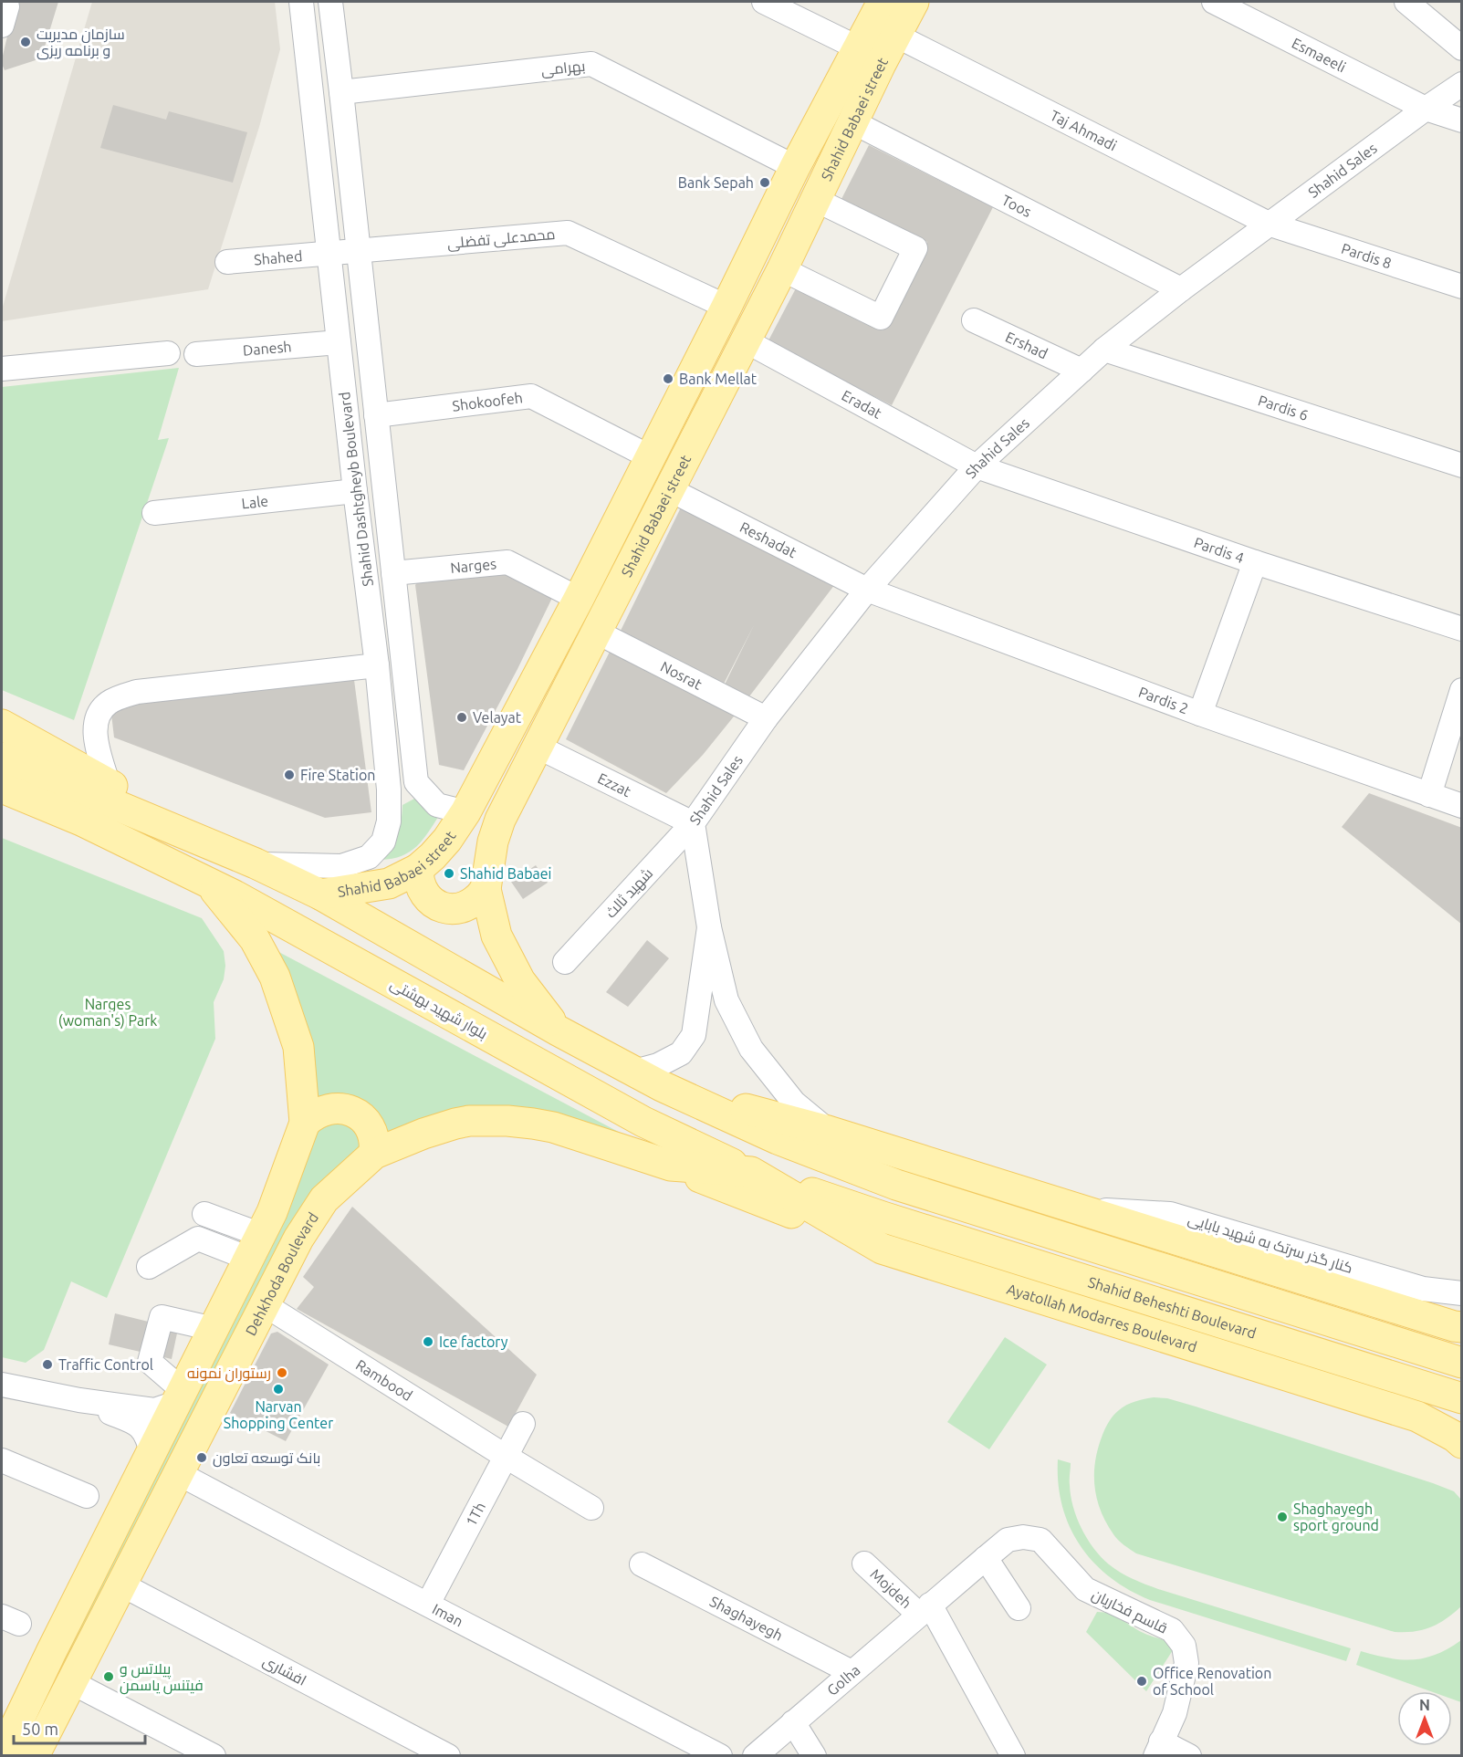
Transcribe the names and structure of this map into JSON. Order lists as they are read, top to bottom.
{
  "streets": {
    "main road": [
      "Shahid Babaei street",
      "بلوار شهید بهشتی",
      "Dehkhoda Boulevard",
      "Ayatollah Modarres Boulevard"
    ],
    "street": [
      "Esmaeeli",
      "بهرامی",
      "Taj Ahmadi",
      "Shahid Sales",
      "Toos",
      "محمدعلی تفضلی",
      "Pardis 8",
      "Shahed",
      "Ershad",
      "Danesh",
      "Shokoofeh",
      "Eradat",
      "Pardis 6",
      "Shahid Dashtgheyb Boulevard",
      "Lale",
      "Reshadat",
      "Pardis 4",
      "Narges",
      "Nosrat",
      "Pardis 2",
      "Ezzat",
      "شهید ثالث",
      "کنار گذر سرتک به شهید بابایی",
      "Rambood",
      "1Th",
      "Mojdeh",
      "قاسم فخاریان",
      "Iman",
      "Shaghayegh",
      "افشاری",
      "Golha"
    ]
  },
  "crossings": [
    ["Esmaeeli", "Shahid Sales"],
    ["بهرامی", "Shahid Babaei street"],
    ["بهرامی", "Shahid Dashtgheyb Boulevard"],
    ["Shahid Babaei street", "Taj Ahmadi"],
    ["Shahid Babaei street", "Toos"],
    ["Shahid Babaei street", "محمدعلی تفضلی"],
    ["Shahid Babaei street", "Shokoofeh"],
    ["Shahid Babaei street", "Eradat"],
    ["Shahid Babaei street", "Reshadat"],
    ["Shahid Babaei street", "Narges"],
    ["Shahid Babaei street", "Nosrat"],
    ["Shahid Babaei street", "Ezzat"],
    ["Taj Ahmadi", "Shahid Sales"],
    ["Taj Ahmadi", "Pardis 8"],
    ["Shahid Sales", "Toos"],
    ["Shahid Sales", "Pardis 8"],
    ["Shahid Sales", "Ershad"],
    ["Shahid Sales", "Eradat"],
    ["Shahid Sales", "Pardis 6"],
    ["Shahid Sales", "Reshadat"],
    ["Shahid Sales", "Pardis 4"],
    ["Shahid Sales", "Nosrat"],
    ["Shahid Sales", "Pardis 2"],
    ["Shahid Sales", "Ezzat"],
    ["Shahid Sales", "شهید ثالث"],
    ["محمدعلی تفضلی", "Shahed"],
    ["محمدعلی تفضلی", "Shahid Dashtgheyb Boulevard"],
    ["Shahed", "Shahid Dashtgheyb Boulevard"],
    ["Danesh", "Shahid Dashtgheyb Boulevard"],
    ["Shokoofeh", "Shahid Dashtgheyb Boulevard"],
    ["Eradat", "Pardis 4"],
    ["Shahid Dashtgheyb Boulevard", "Lale"],
    ["Shahid Dashtgheyb Boulevard", "Narges"],
    ["Reshadat", "Pardis 2"],
    ["Ezzat", "شهید ثالث"],
    ["بلوار شهید بهشتی", "Dehkhoda Boulevard"],
    ["بلوار شهید بهشتی", "Ayatollah Modarres Boulevard"],
    ["Dehkhoda Boulevard", "Ayatollah Modarres Boulevard"],
    ["Dehkhoda Boulevard", "Rambood"],
    ["Dehkhoda Boulevard", "Iman"],
    ["Dehkhoda Boulevard", "افشاری"],
    ["Rambood", "1Th"],
    ["1Th", "Iman"],
    ["Mojdeh", "Golha"],
    ["قاسم فخاریان", "Golha"],
    ["Shaghayegh", "Golha"]
  ],
  "parks": ["Narges (woman's) Park"],
  "places": [
    "سازمان مدیریت و برنامه ریزی",
    "Bank Sepah",
    "Bank Mellat",
    "Velayat",
    "Fire Station",
    "Shahid Babaei",
    "Ice factory",
    "Traffic Control",
    "رستوران نمونه",
    "Narvan Shopping Center",
    "بانک توسعه تعاون",
    "Shaghayegh sport ground",
    "پیلاتس و فیتنس یاسمن",
    "Office Renovation of School"
  ],
  "scale_bar": "50 m",
  "north": "top"
}
